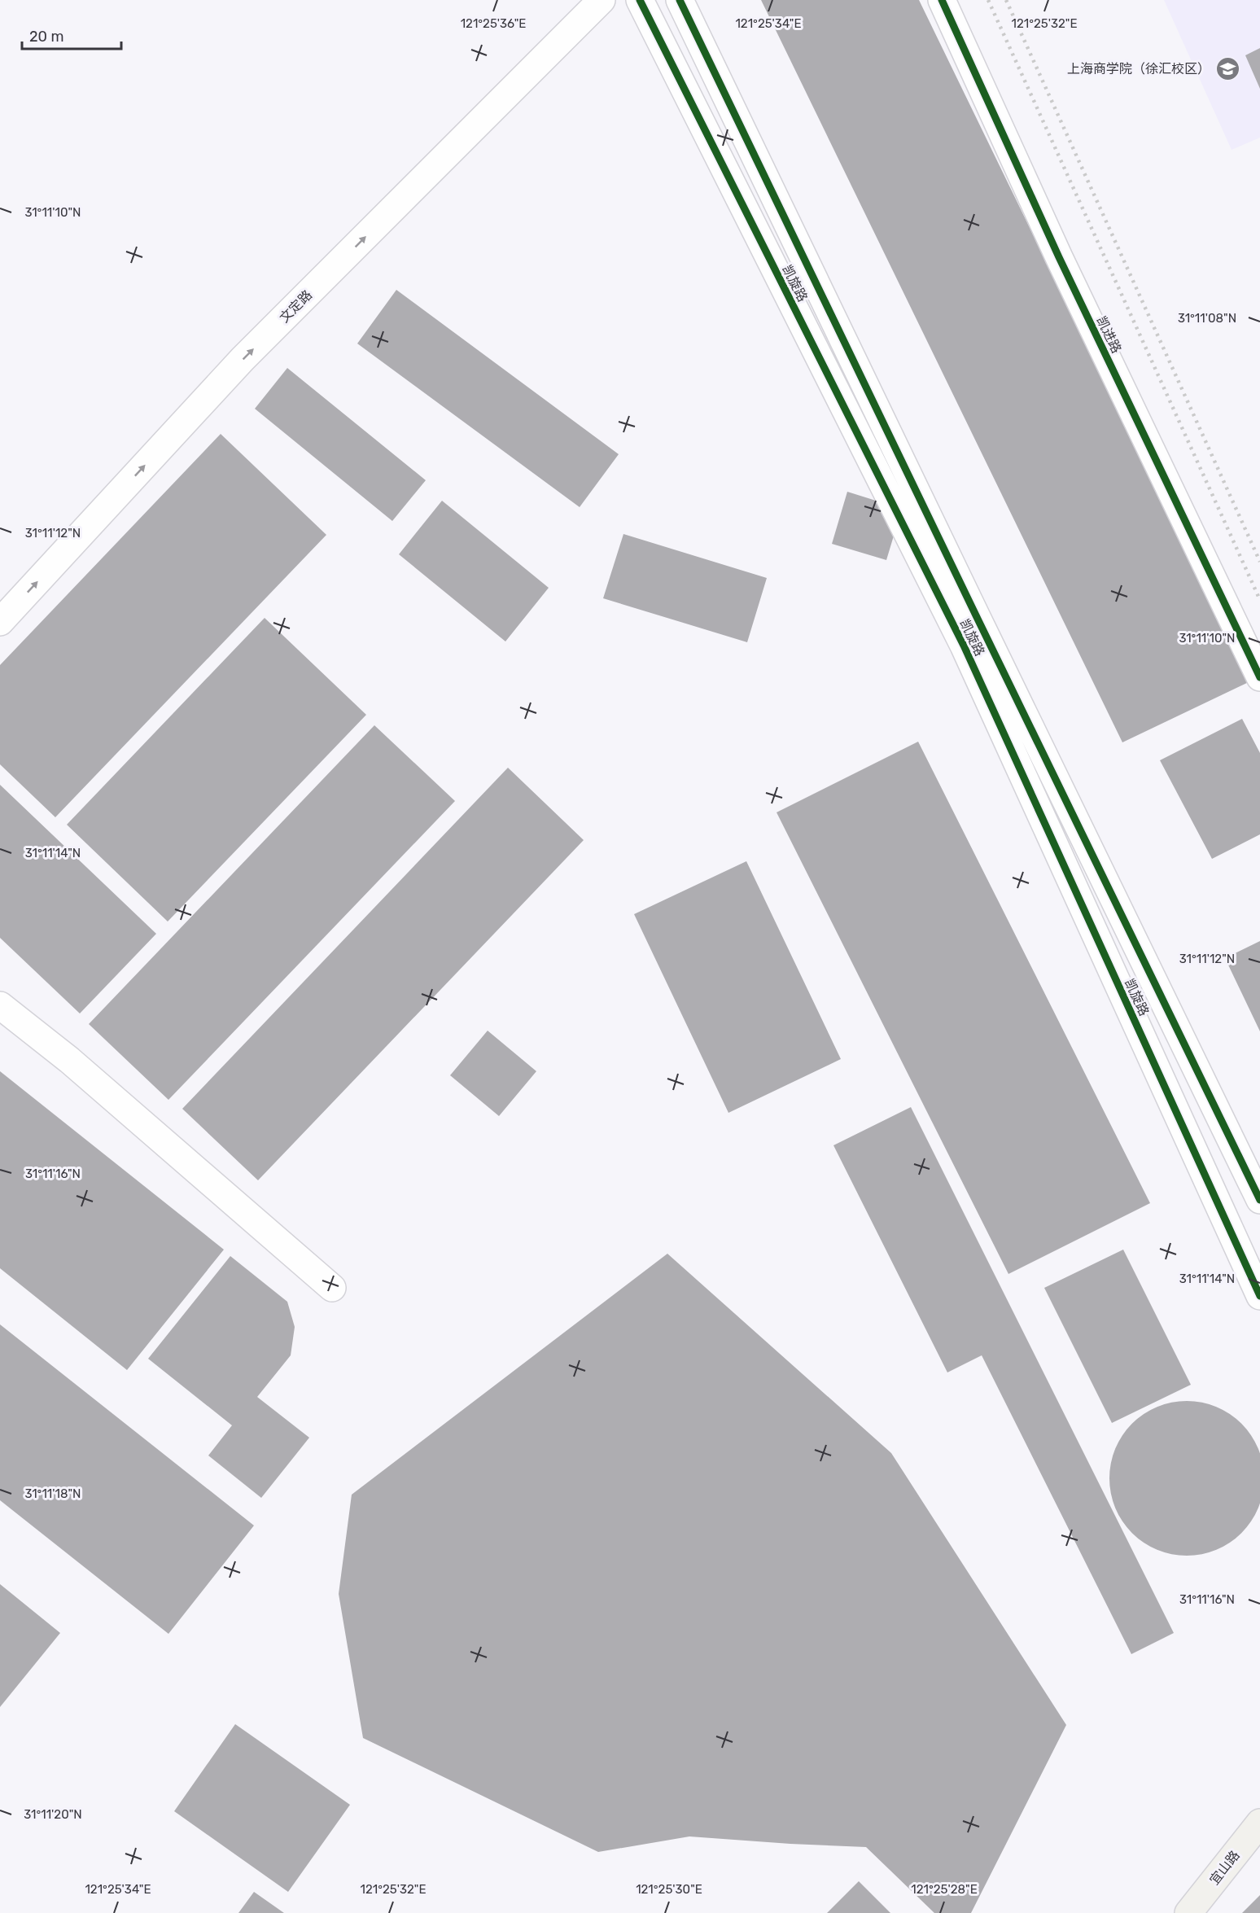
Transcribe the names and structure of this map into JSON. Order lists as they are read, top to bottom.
{
  "streets": {
    "main road": ["宜山路"],
    "street": ["凯旋路", "文定路", "凯进路"]
  },
  "one_way": ["文定路"],
  "places": {
    "school or university": ["上海商学院（徐汇校区）"]
  },
  "scale_bar": "20 m",
  "coordinates": [
    "121°25'36\"E",
    "121°25'34\"E",
    "121°25'32\"E",
    "31°11'10\"N",
    "31°11'08\"N",
    "31°11'12\"N",
    "31°11'14\"N",
    "31°11'16\"N",
    "31°11'18\"N",
    "31°11'20\"N",
    "121°25'30\"E",
    "121°25'28\"E"
  ]
}
